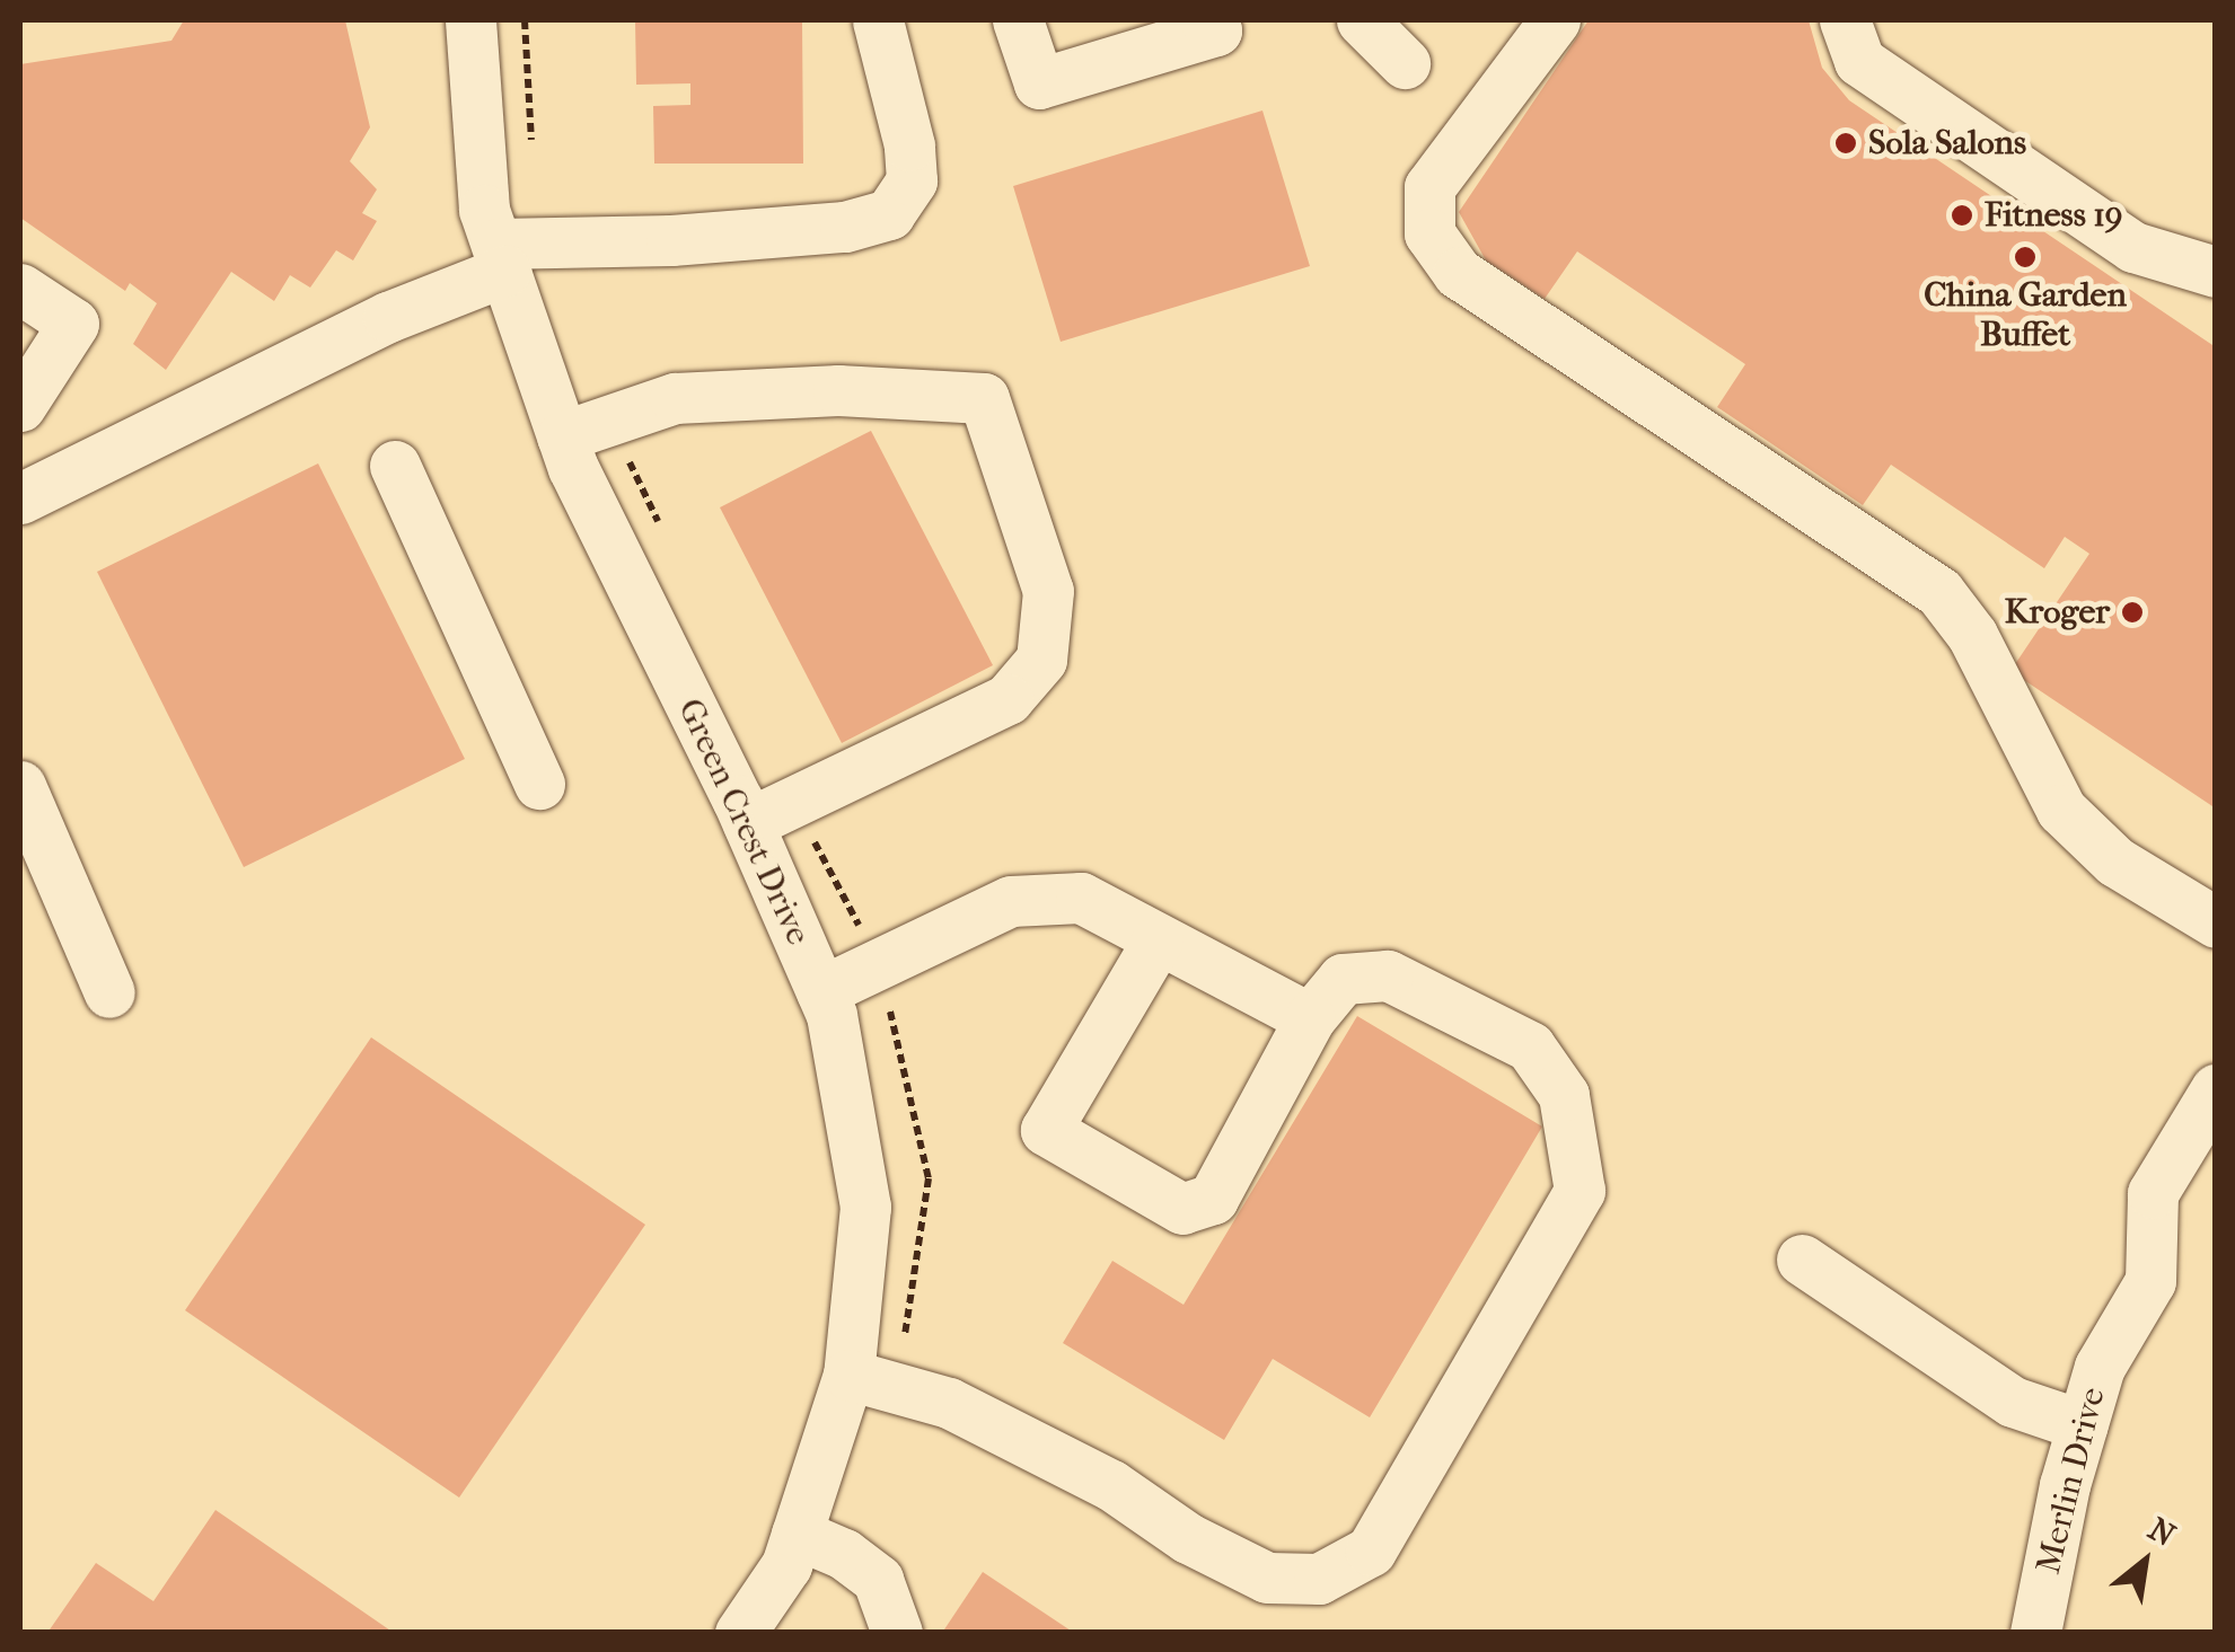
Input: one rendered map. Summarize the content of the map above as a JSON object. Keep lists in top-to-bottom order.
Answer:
{
  "streets": {
    "street": ["Green Crest Drive", "Merlin Drive"]
  },
  "places": [
    "Sola Salons",
    "Fitness 19",
    "China Garden Buffet",
    "Kroger"
  ],
  "north": "top right"
}
